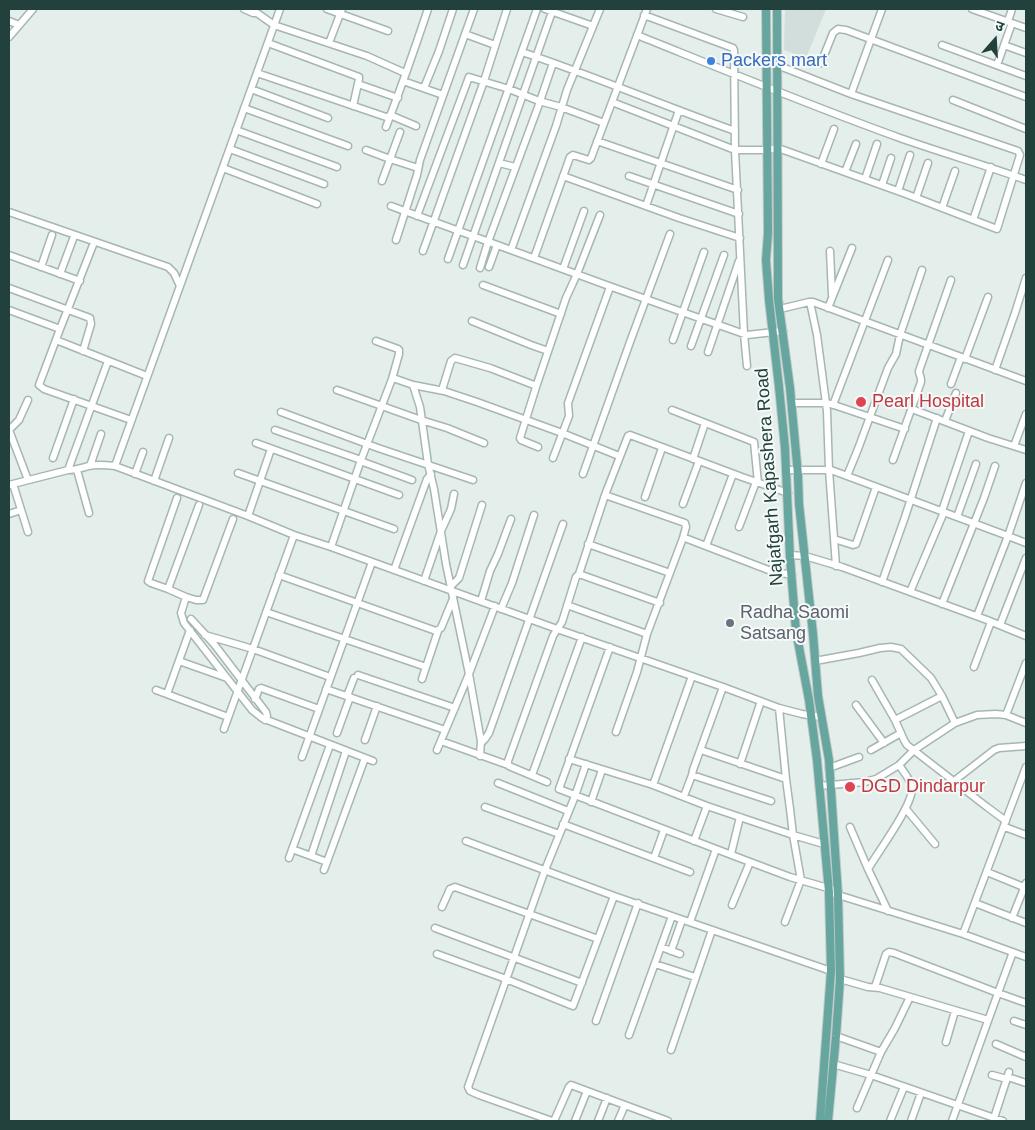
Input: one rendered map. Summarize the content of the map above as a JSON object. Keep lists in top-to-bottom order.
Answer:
{
  "streets": {
    "main road": ["Najafgarh Kapashera Road"]
  },
  "places": [
    "Packers mart",
    "Pearl Hospital",
    "Radha Saomi Satsang",
    "DGD Dindarpur"
  ],
  "north": "top"
}
